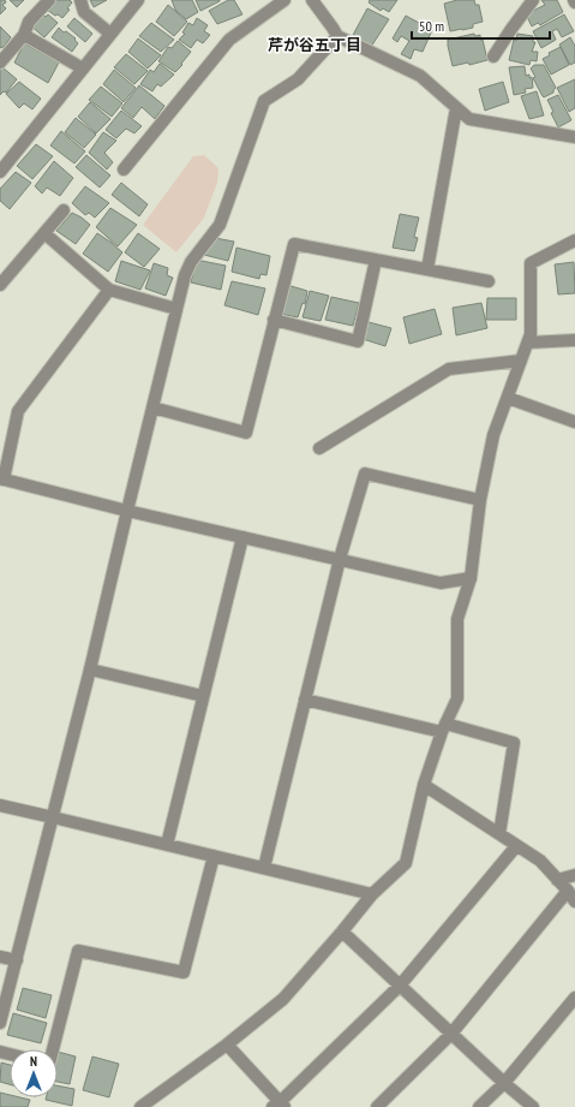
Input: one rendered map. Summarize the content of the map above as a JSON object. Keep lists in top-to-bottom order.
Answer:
{
  "districts": ["芹が谷五丁目"],
  "scale_bar": "50 m",
  "north": "top"
}
